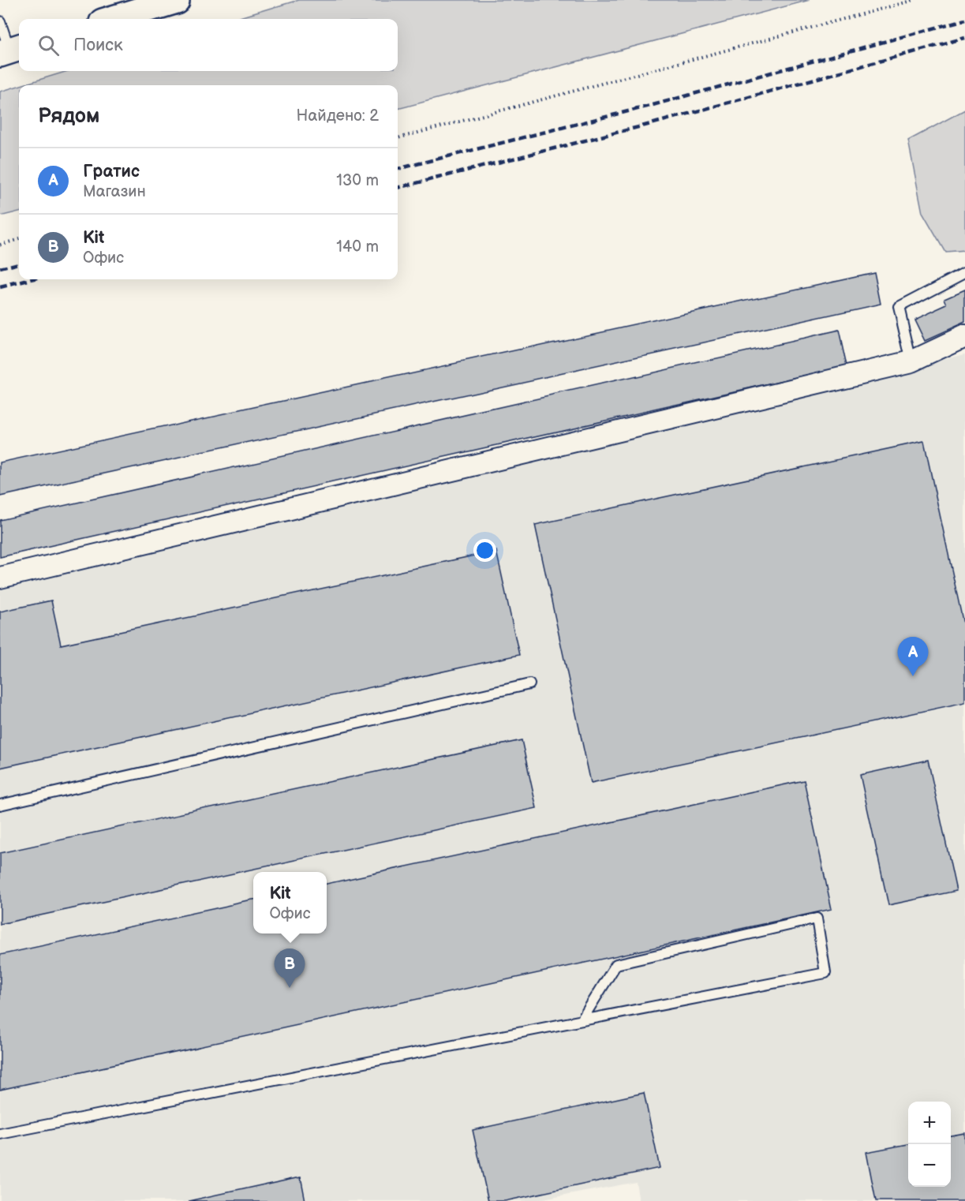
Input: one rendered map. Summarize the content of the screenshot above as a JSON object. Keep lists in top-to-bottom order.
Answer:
{
  "page": {
    "search": "Поиск",
    "heading": ["Рядом", "Найдено: 2"],
    "list": [
      {
        "mark": "A",
        "name": "Гратис",
        "note": "Магазин",
        "value": "130 m"
      },
      {
        "mark": "B",
        "name": "Kit",
        "note": "Офис",
        "value": "140 m"
      }
    ],
    "pins": ["A", "B"],
    "popup": ["Kit", "Офис"],
    "map_buttons": ["+", "−"]
  }
}
